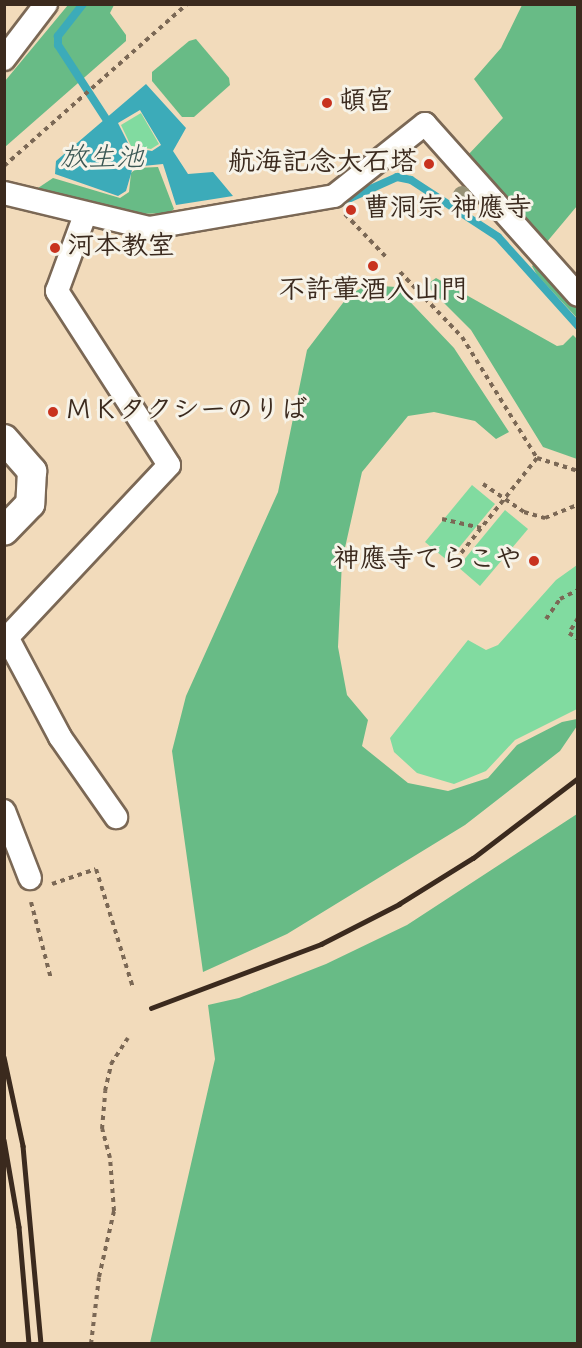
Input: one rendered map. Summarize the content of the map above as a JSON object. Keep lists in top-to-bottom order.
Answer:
{
  "water": ["放生池"],
  "places": [
    "頓宮",
    "航海記念大石塔",
    "曹洞宗 神應寺",
    "河本教室",
    "不許葷酒入山門",
    "ＭＫタクシーのりば",
    "神應寺てらこや"
  ]
}
